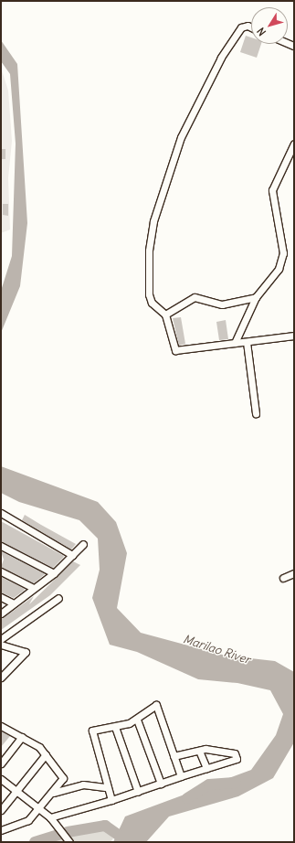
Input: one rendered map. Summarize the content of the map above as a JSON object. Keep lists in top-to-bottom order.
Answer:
{
  "water": ["Marilao River"],
  "north": "bottom left"
}
